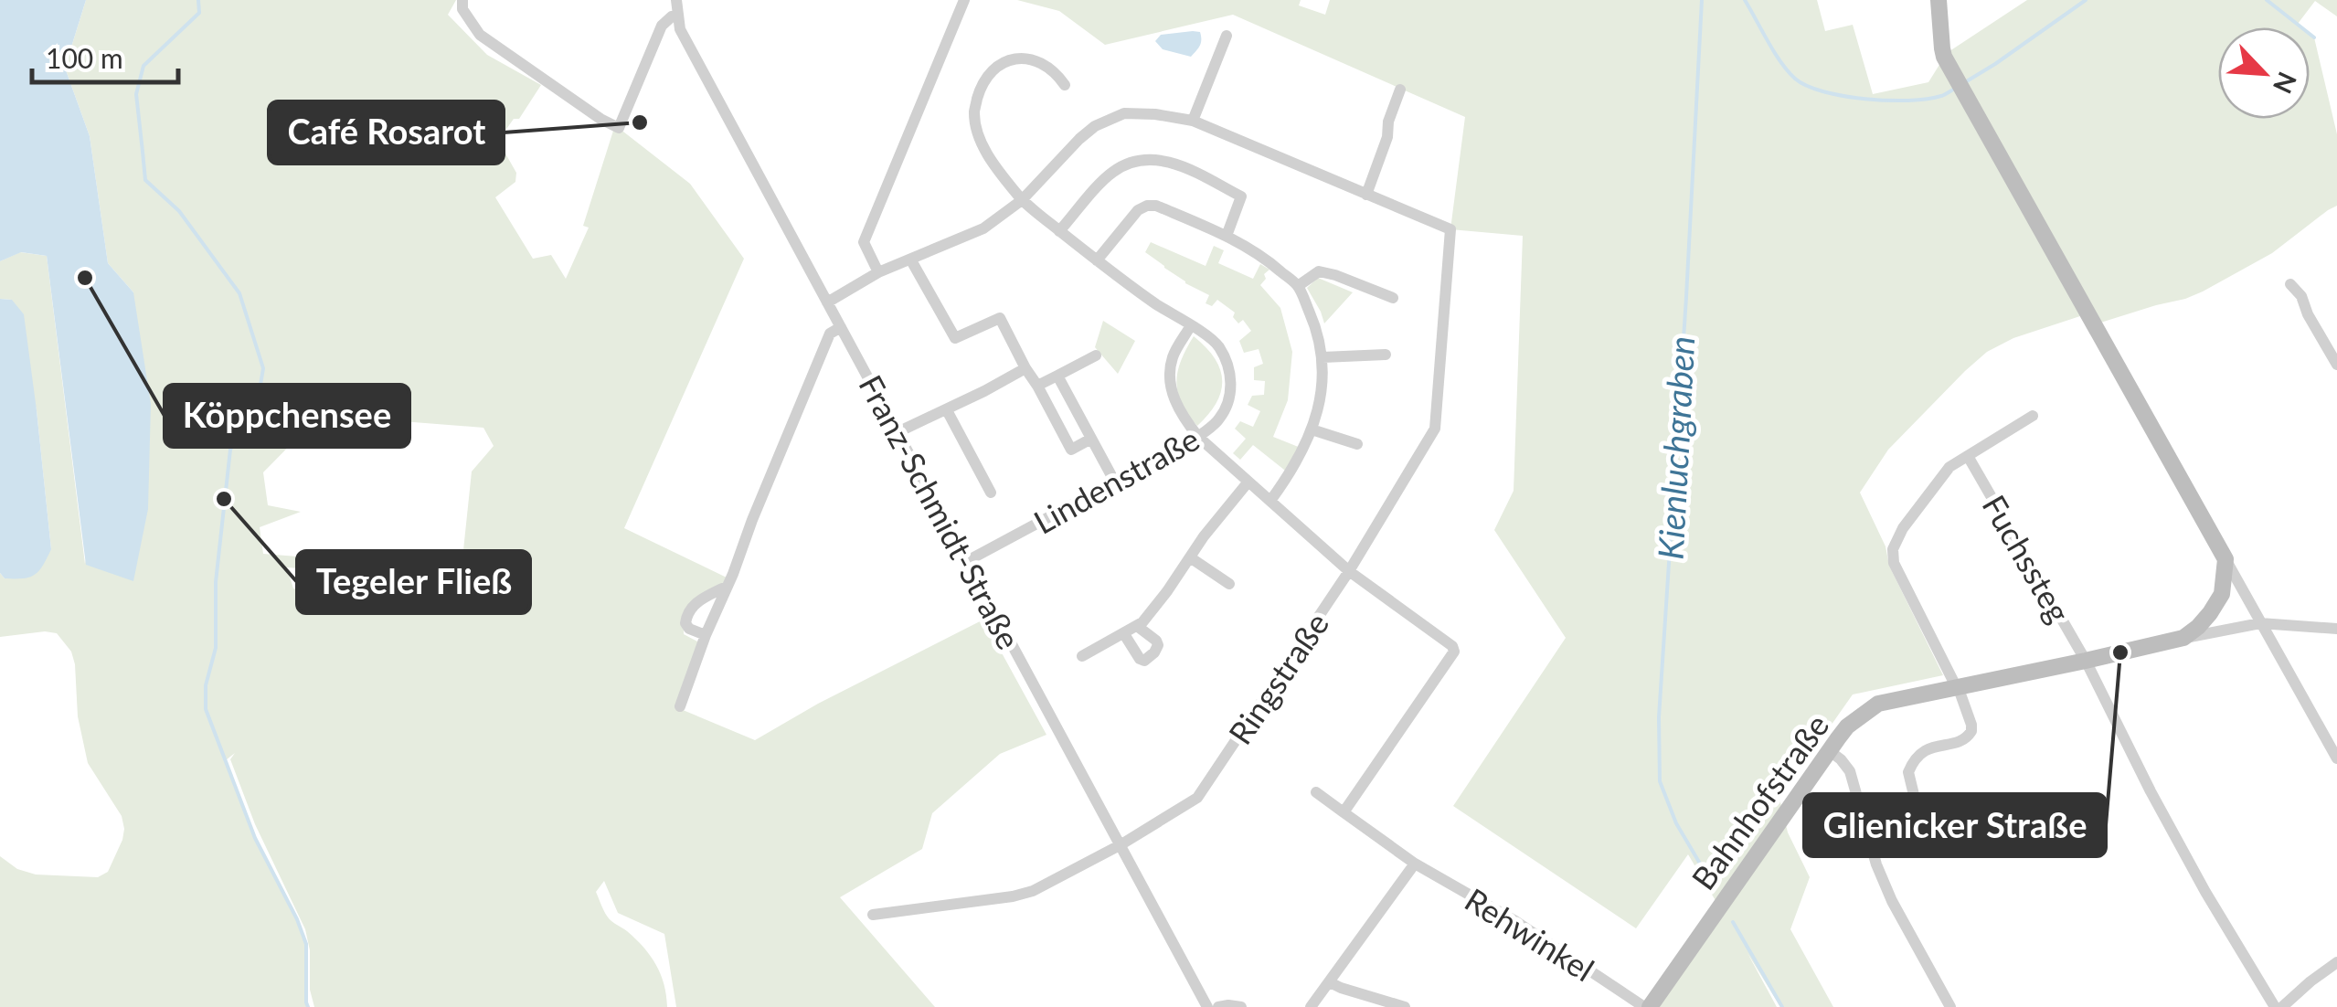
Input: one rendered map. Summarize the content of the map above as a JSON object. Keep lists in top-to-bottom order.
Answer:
{
  "streets": {
    "street": [
      "Lindenstraße",
      "Franz-Schmidt-Straße",
      "Fuchssteg",
      "Ringstraße",
      "Bahnhofstraße",
      "Rehwinkel"
    ]
  },
  "crossings": [
    ["Lindenstraße", "Franz-Schmidt-Straße"],
    ["Franz-Schmidt-Straße", "Ringstraße"],
    ["Fuchssteg", "Bahnhofstraße"],
    ["Bahnhofstraße", "Rehwinkel"]
  ],
  "water": ["Kienluchgraben"],
  "places": [
    "Café Rosarot",
    "Köppchensee",
    "Tegeler Fließ",
    "Glienicker Straße"
  ],
  "scale_bar": "100 m",
  "north": "bottom right"
}
